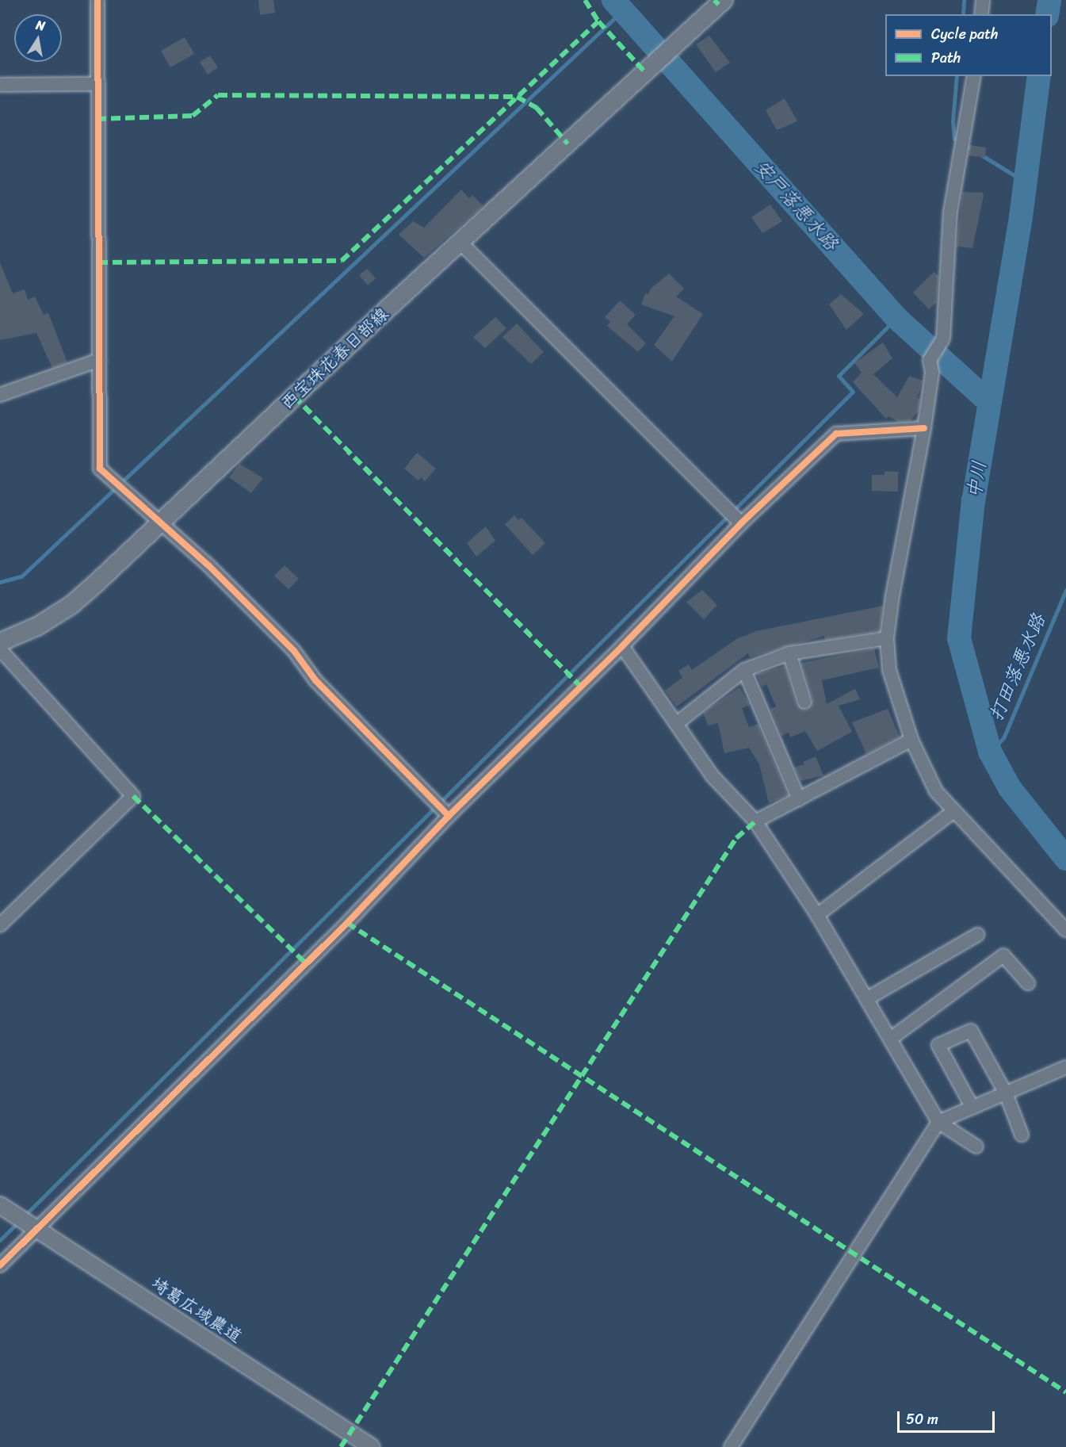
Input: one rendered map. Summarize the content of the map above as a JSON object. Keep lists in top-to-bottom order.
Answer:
{
  "streets": {
    "main road": ["西宝珠花春日部線"],
    "street": ["埼葛広域農道"]
  },
  "water": ["安戸落悪水路", "中川", "打田落悪水路"],
  "legend": ["Cycle path", "Path"],
  "scale_bar": "50 m",
  "north": "top"
}
